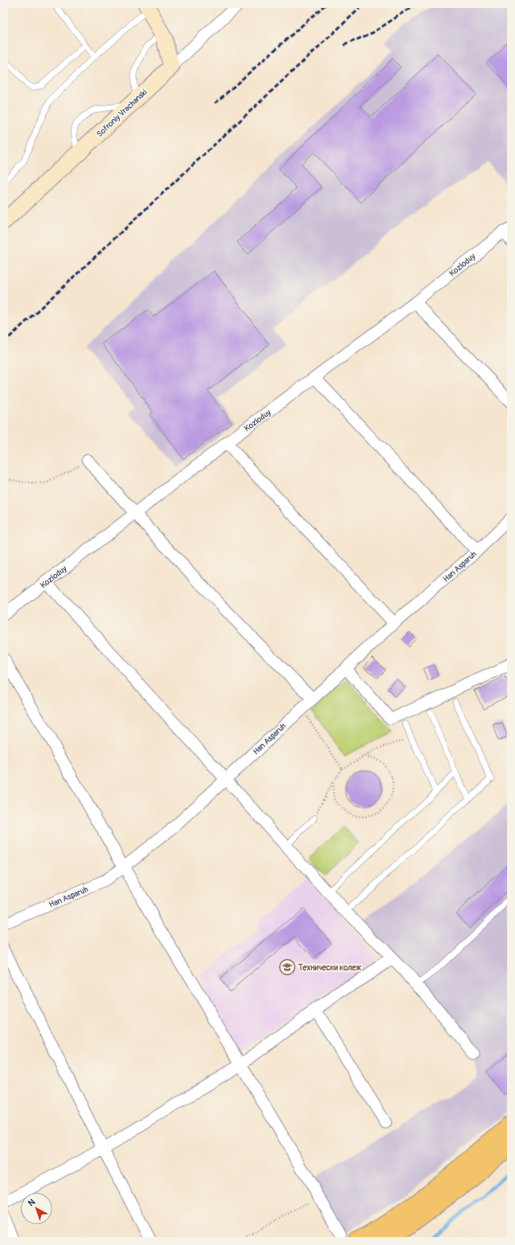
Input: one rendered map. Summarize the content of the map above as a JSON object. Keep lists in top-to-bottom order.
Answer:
{
  "streets": {
    "street": ["Sofroniy Vrachanski", "Kozloduy", "Han Asparuh"]
  },
  "places": {
    "school or university": ["Технически колеж"]
  },
  "north": "top left"
}
